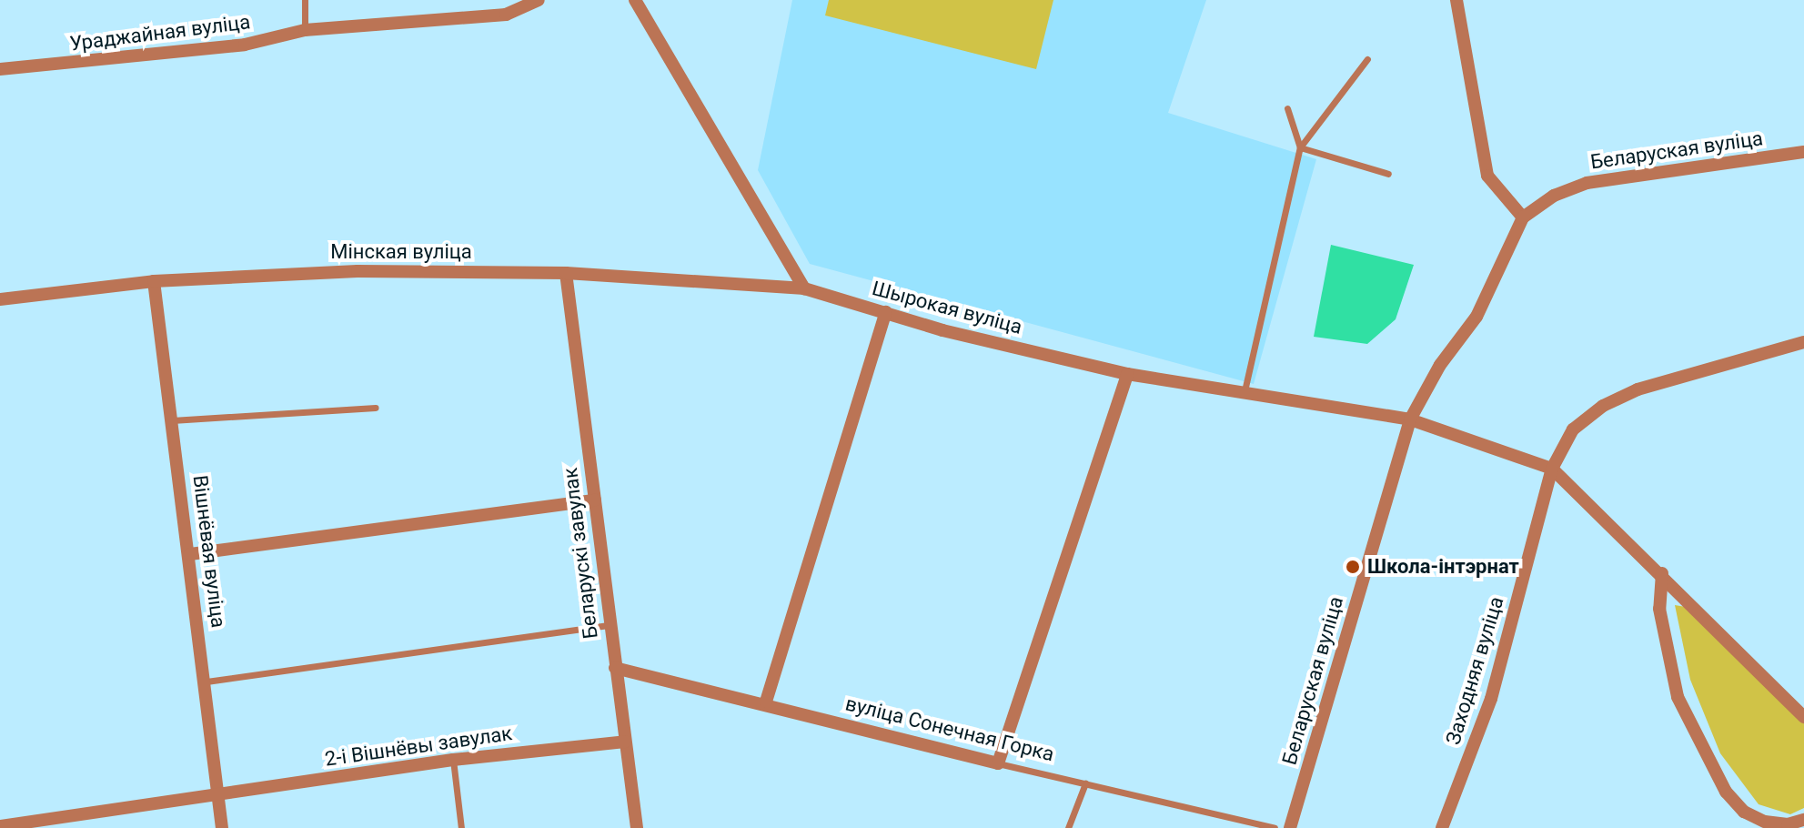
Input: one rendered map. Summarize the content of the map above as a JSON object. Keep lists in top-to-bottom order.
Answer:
{
  "streets": {
    "street": [
      "Ураджайная вуліца",
      "Беларуская вуліца",
      "Мінская вуліца",
      "Шырокая вуліца",
      "Вішнёвая вуліца",
      "Беларускі завулак",
      "Заходняя вуліца",
      "вуліца Сонечная Горка",
      "2-і Вішнёвы завулак"
    ]
  },
  "crossings": [
    ["Беларуская вуліца", "Шырокая вуліца"],
    ["Мінская вуліца", "Шырокая вуліца"],
    ["Мінская вуліца", "Вішнёвая вуліца"],
    ["Мінская вуліца", "Беларускі завулак"],
    ["Шырокая вуліца", "Заходняя вуліца"],
    ["Вішнёвая вуліца", "2-і Вішнёвы завулак"],
    ["Беларускі завулак", "вуліца Сонечная Горка"],
    ["Беларускі завулак", "2-і Вішнёвы завулак"]
  ],
  "places": ["Школа-інтэрнат"]
}
